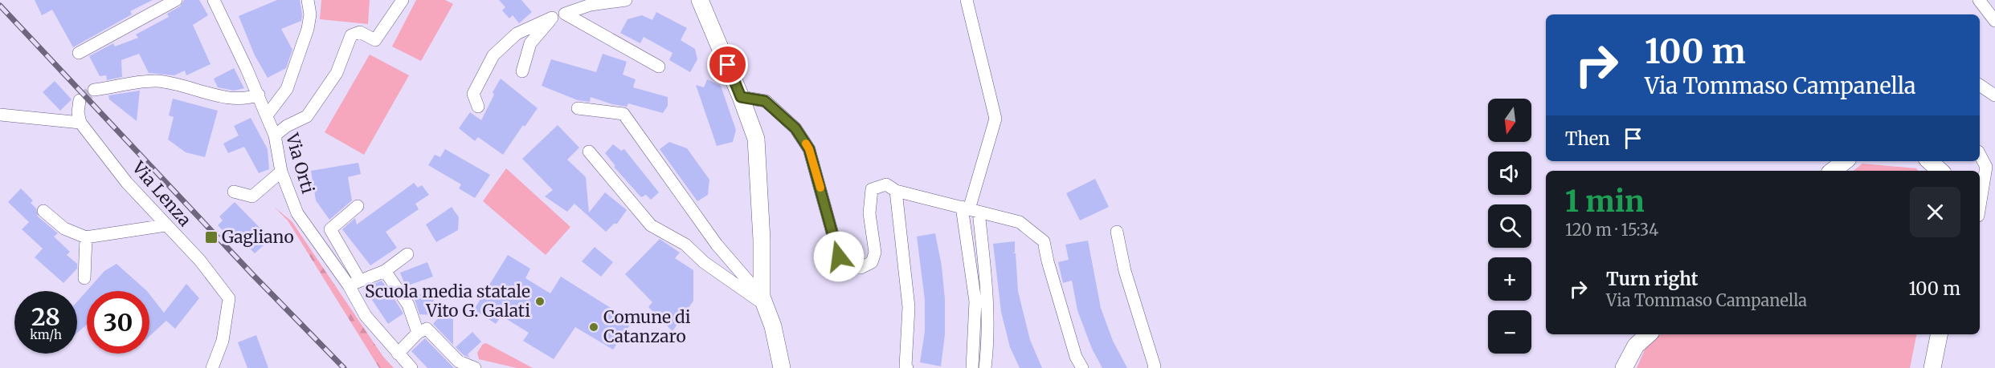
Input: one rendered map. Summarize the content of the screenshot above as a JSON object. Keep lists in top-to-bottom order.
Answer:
{
  "streets": {
    "street": ["Via Orti", "Via Lenza"]
  },
  "places": {
    "transit": ["Gagliano"],
    "other": ["Scuola media statale Vito G. Galati", "Comune di Catanzaro"]
  },
  "north": "bottom",
  "page": {
    "turn": ["100 m", "Via Tommaso Campanella"],
    "map_buttons": ["+", "−"],
    "then": "Then",
    "heading": ["1 min", "120 m · 15:34"],
    "list": [
      {
        "name": "Turn right",
        "note": "Via Tommaso Campanella",
        "value": "100 m"
      }
    ],
    "speed": "28 km/h",
    "limit": "30"
  }
}
